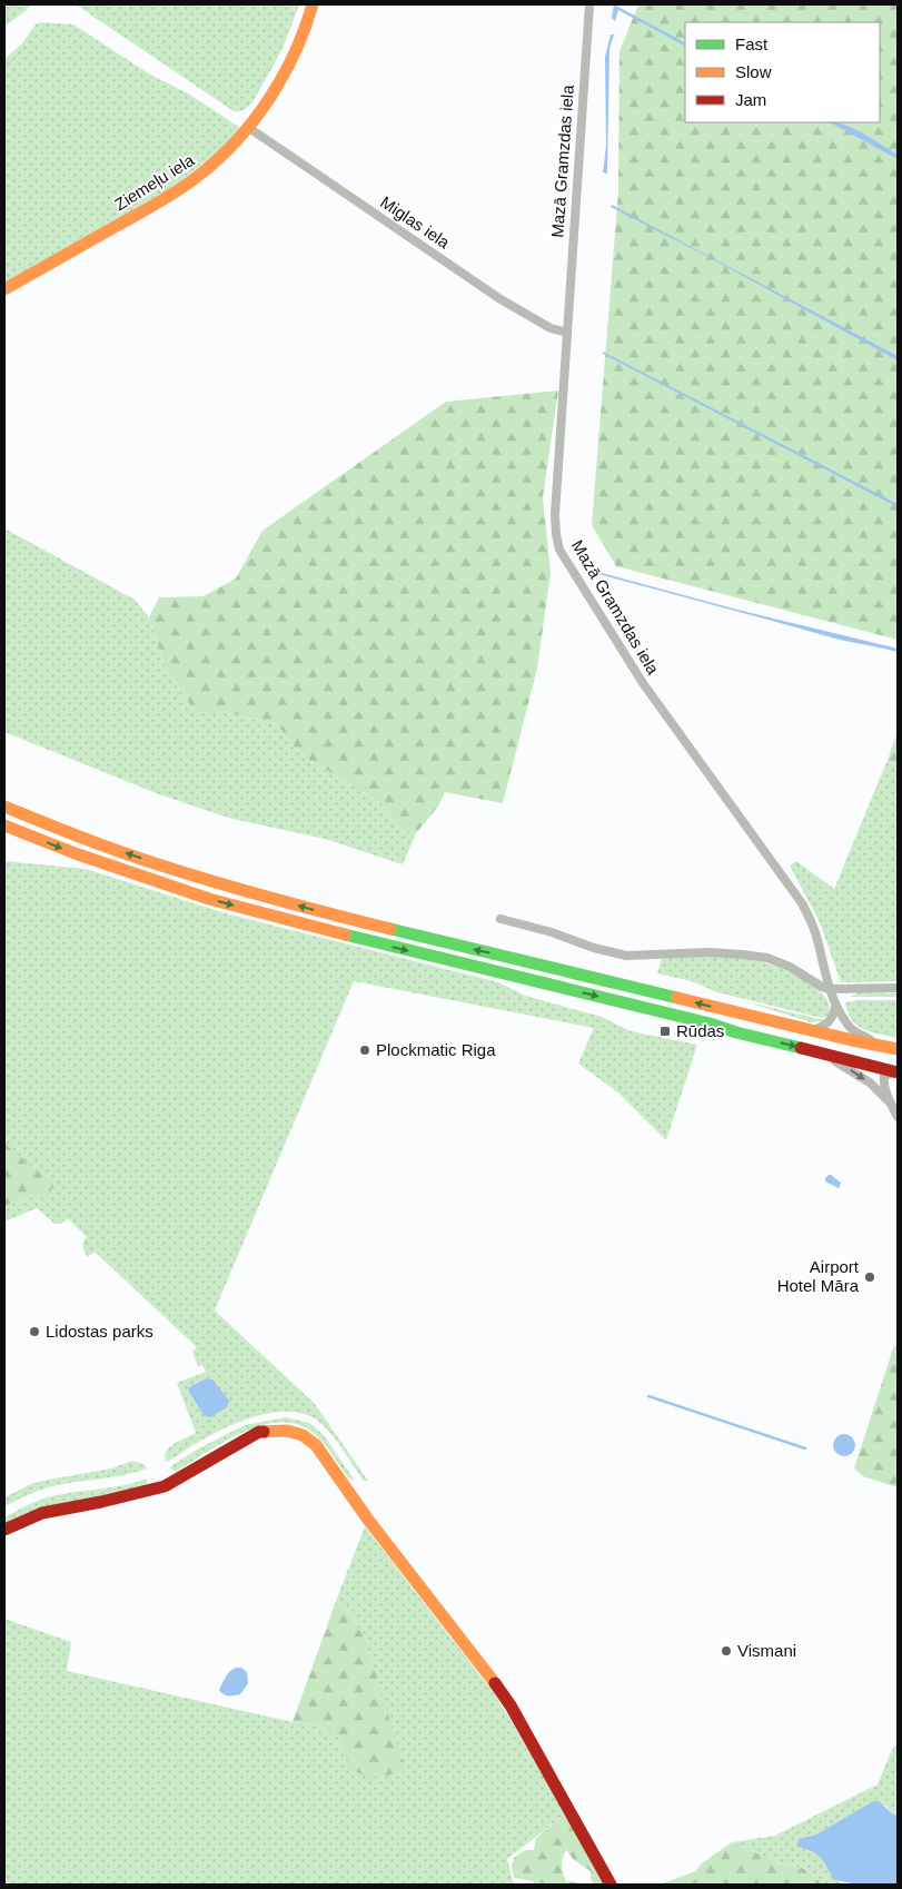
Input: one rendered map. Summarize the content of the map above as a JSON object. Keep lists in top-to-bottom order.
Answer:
{
  "streets": {
    "main road": ["Ziemeļu iela"],
    "street": ["Mazā Gramzdas iela", "Miglas iela"]
  },
  "crossings": [
    ["Mazā Gramzdas iela", "Miglas iela"],
    ["Ziemeļu iela", "Miglas iela"]
  ],
  "places": {
    "transit": ["Rūdas"],
    "other": [
      "Plockmatic Riga",
      "Airport Hotel Māra",
      "Lidostas parks",
      "Vismani"
    ]
  },
  "legend": ["Fast", "Slow", "Jam"]
}
